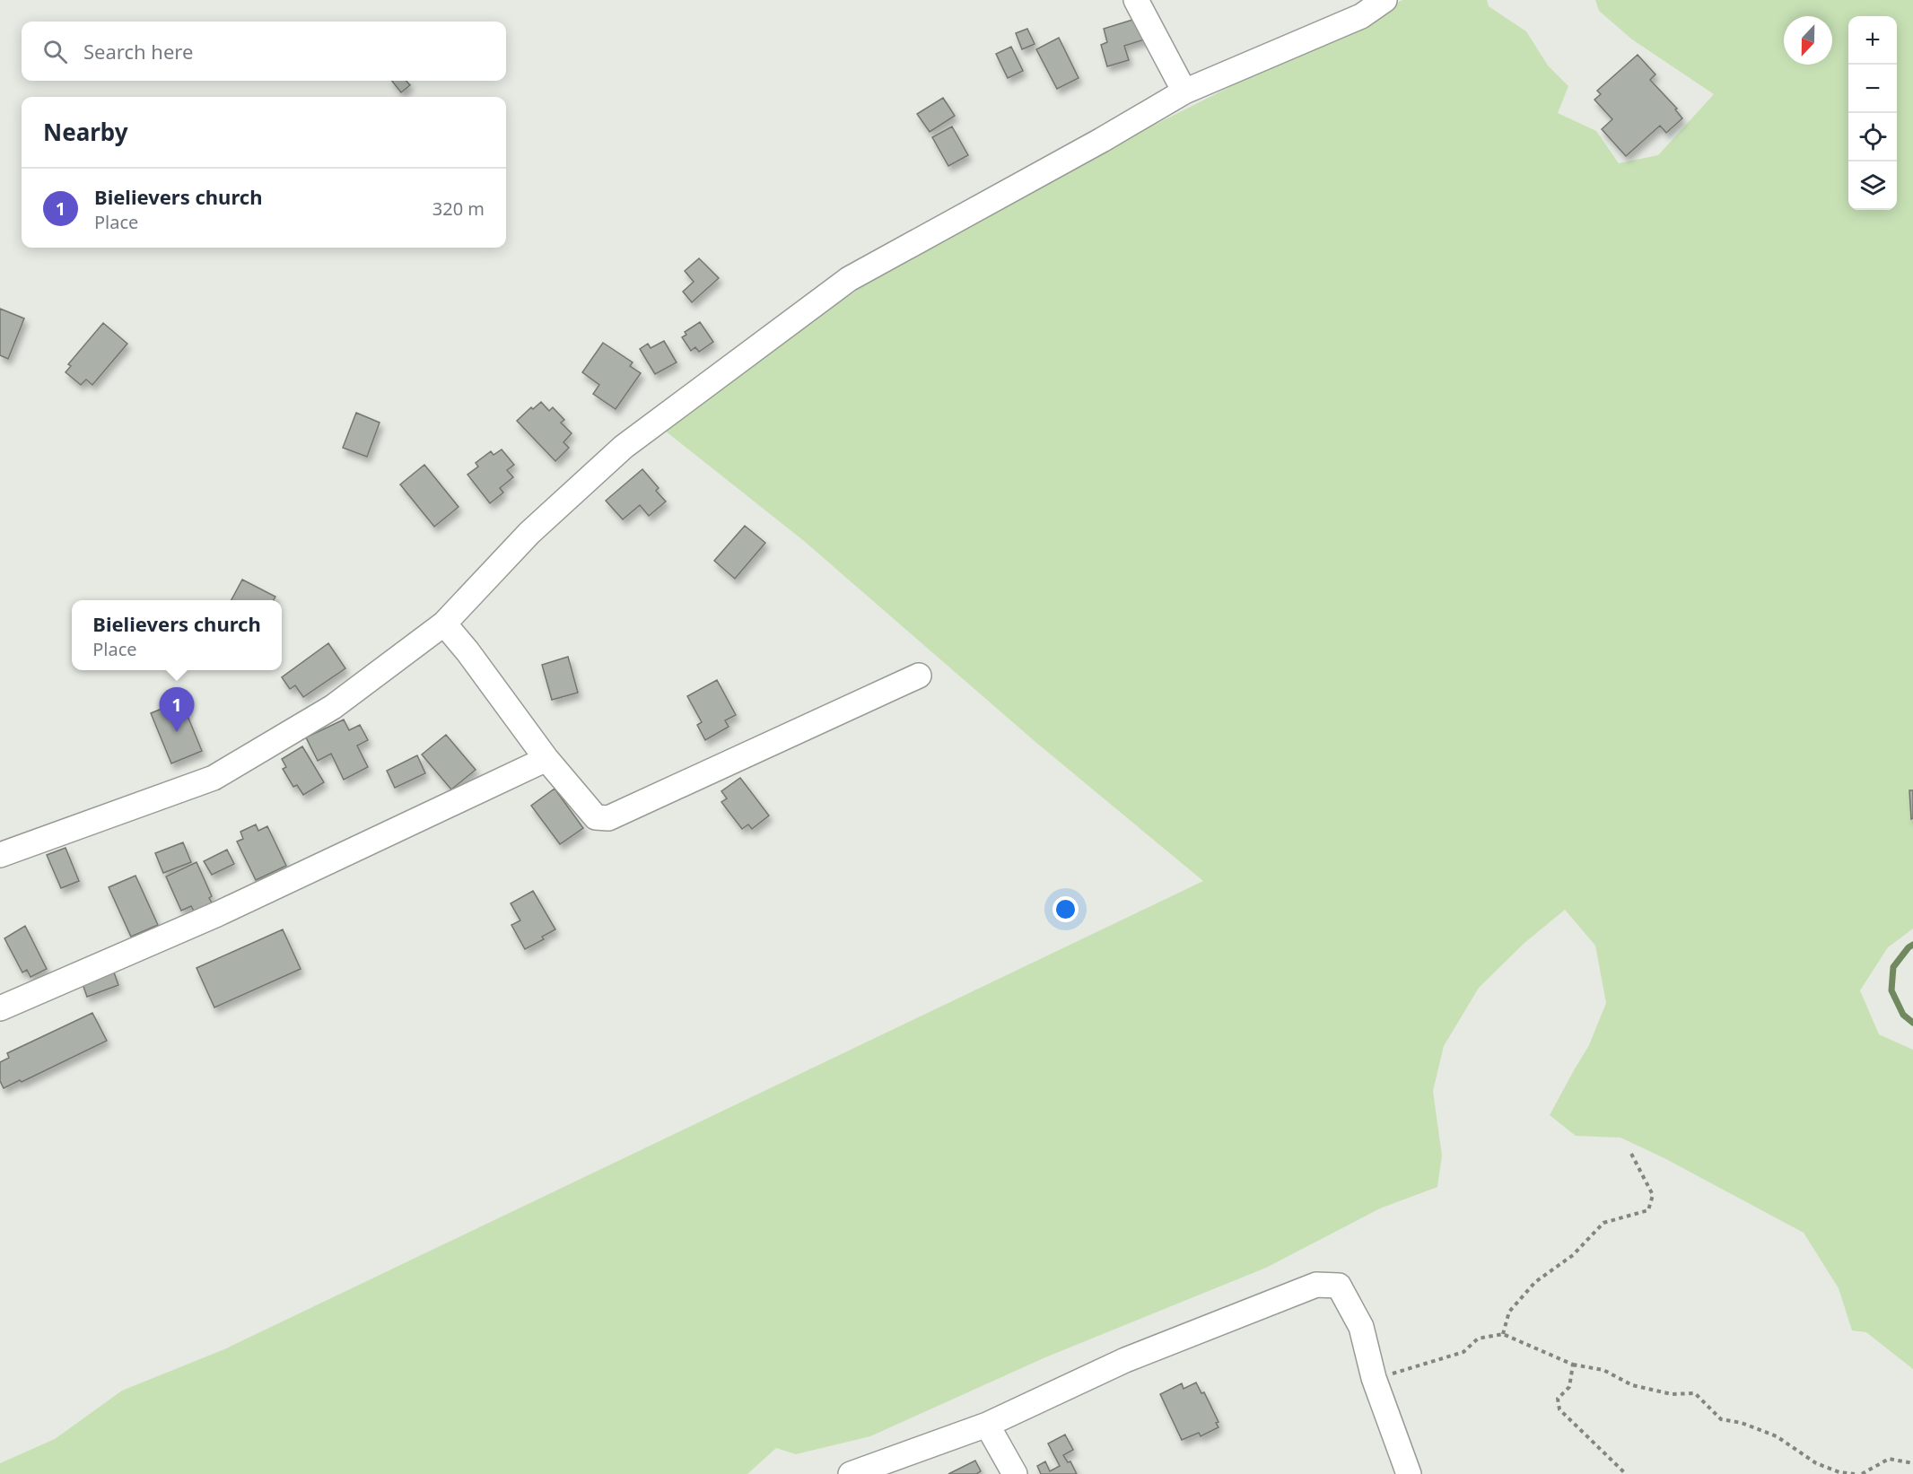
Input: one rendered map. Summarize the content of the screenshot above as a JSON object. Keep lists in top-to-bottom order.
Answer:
{
  "north": "bottom",
  "page": {
    "map_buttons": ["+", "−"],
    "search": "Search here",
    "heading": "Nearby",
    "list": [
      {
        "mark": "1",
        "name": "Bielievers church",
        "note": "Place",
        "value": "320 m"
      }
    ],
    "popup": ["Bielievers church", "Place"],
    "pins": "1"
  }
}
